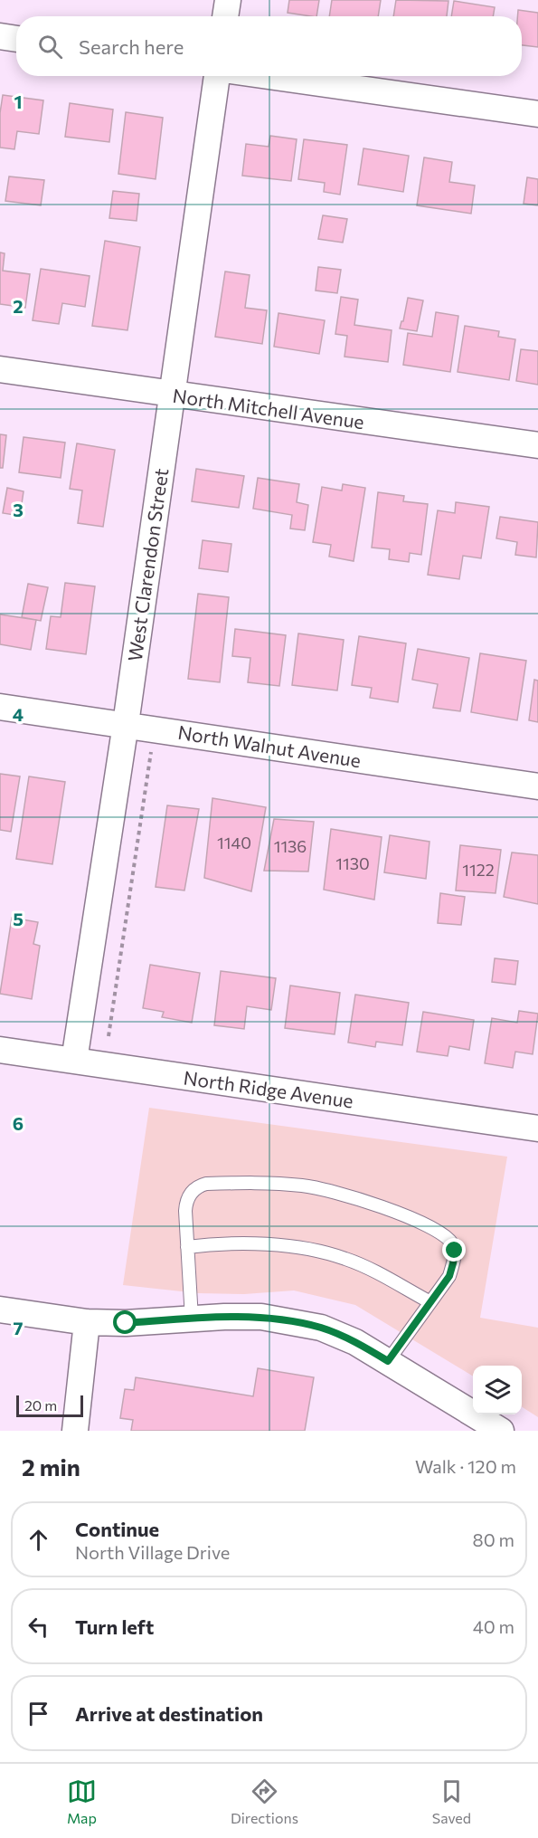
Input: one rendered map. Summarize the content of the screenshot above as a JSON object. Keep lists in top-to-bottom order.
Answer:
{
  "streets": {
    "street": [
      "North Mitchell Avenue",
      "West Clarendon Street",
      "North Walnut Avenue",
      "North Ridge Avenue"
    ]
  },
  "crossings": [
    ["North Mitchell Avenue", "West Clarendon Street"],
    ["West Clarendon Street", "North Walnut Avenue"],
    ["West Clarendon Street", "North Ridge Avenue"]
  ],
  "house_numbers": [
    "1140",
    "1136",
    "1130",
    "1122"
  ],
  "scale_bar": "20 m",
  "page": {
    "search": "Search here",
    "scale": "20 m",
    "heading": ["2 min", "Walk · 120 m"],
    "list": [
      ["Continue", "North Village Drive", "80 m"],
      ["Turn left", "40 m"],
      "Arrive at destination"
    ],
    "nav": ["Map", "Directions", "Saved"]
  },
  "grid": {
    "rows": [
      "1",
      "2",
      "3",
      "4",
      "5",
      "6",
      "7"
    ]
  }
}
